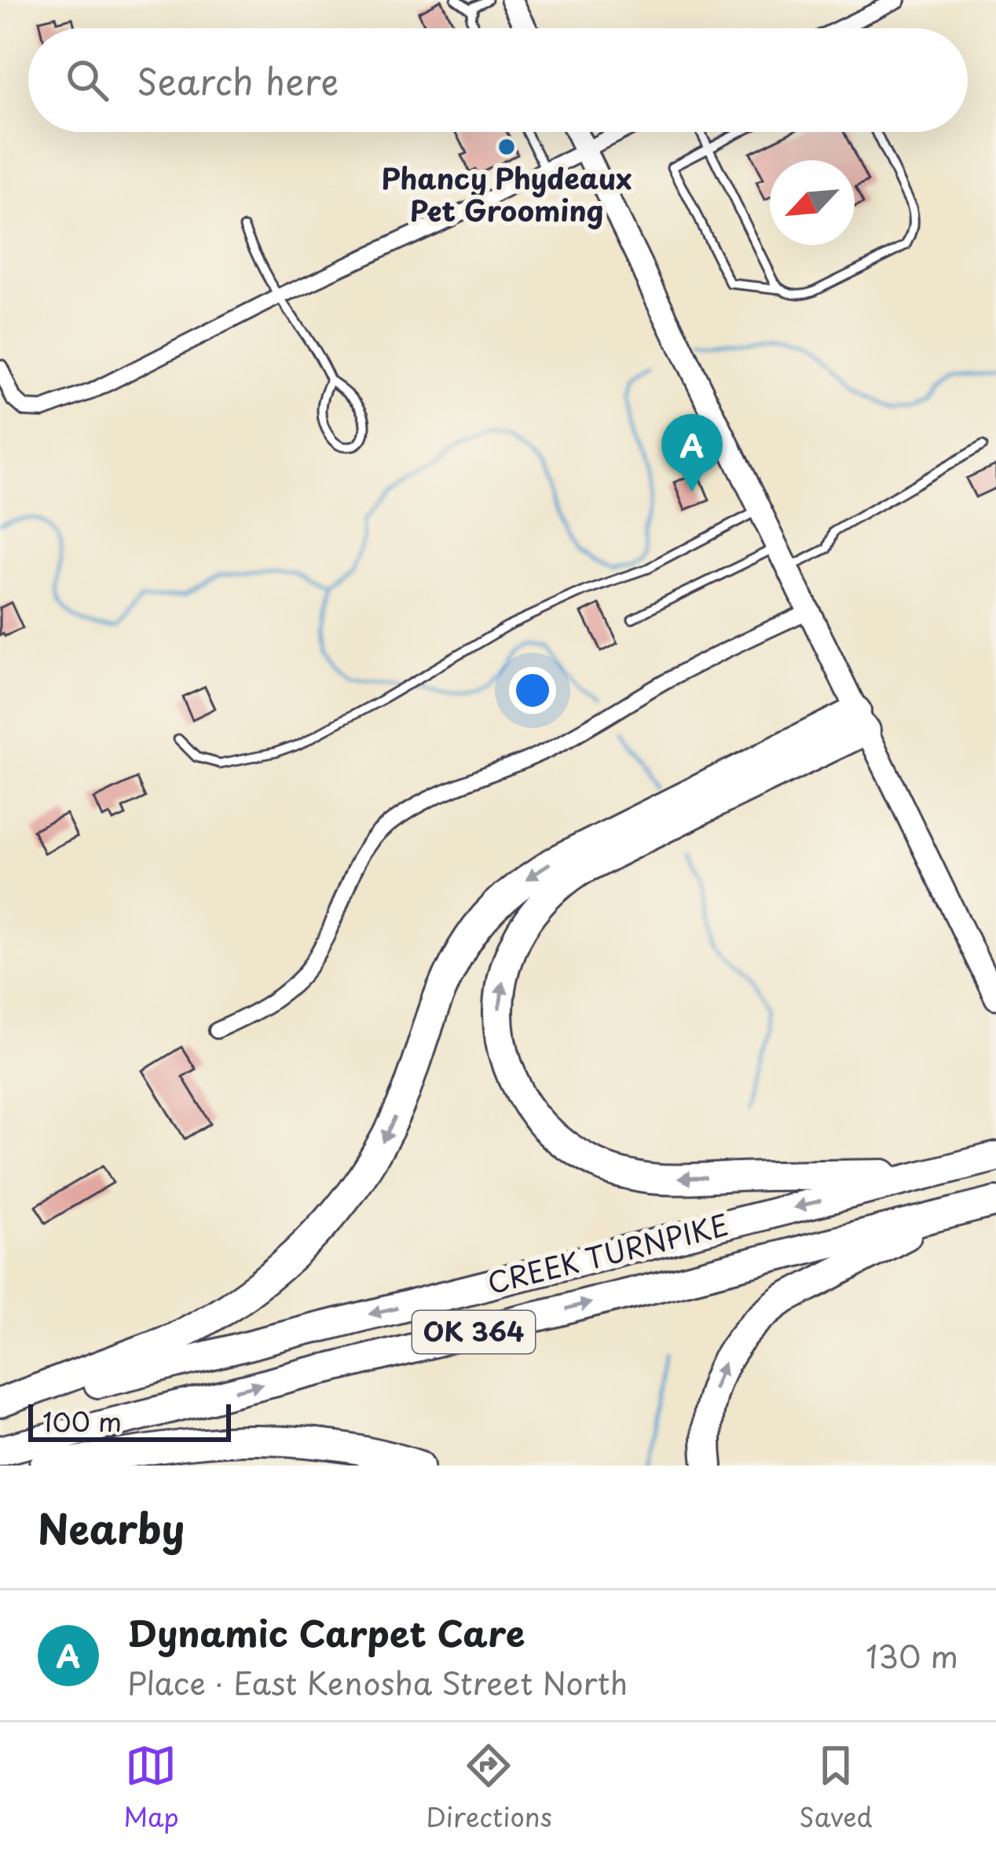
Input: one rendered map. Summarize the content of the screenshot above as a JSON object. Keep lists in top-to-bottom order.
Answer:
{
  "streets": {
    "highway": ["CREEK TURNPIKE", "OK 364"]
  },
  "places": ["Phancy Phydeaux Pet Grooming"],
  "scale_bar": "100 m",
  "north": "bottom left",
  "page": {
    "search": "Search here",
    "pins": "A",
    "scale": "100 m",
    "heading": "Nearby",
    "list": [
      {
        "mark": "A",
        "name": "Dynamic Carpet Care",
        "note": "Place · East Kenosha Street North",
        "value": "130 m"
      }
    ],
    "nav": ["Map", "Directions", "Saved"]
  }
}
